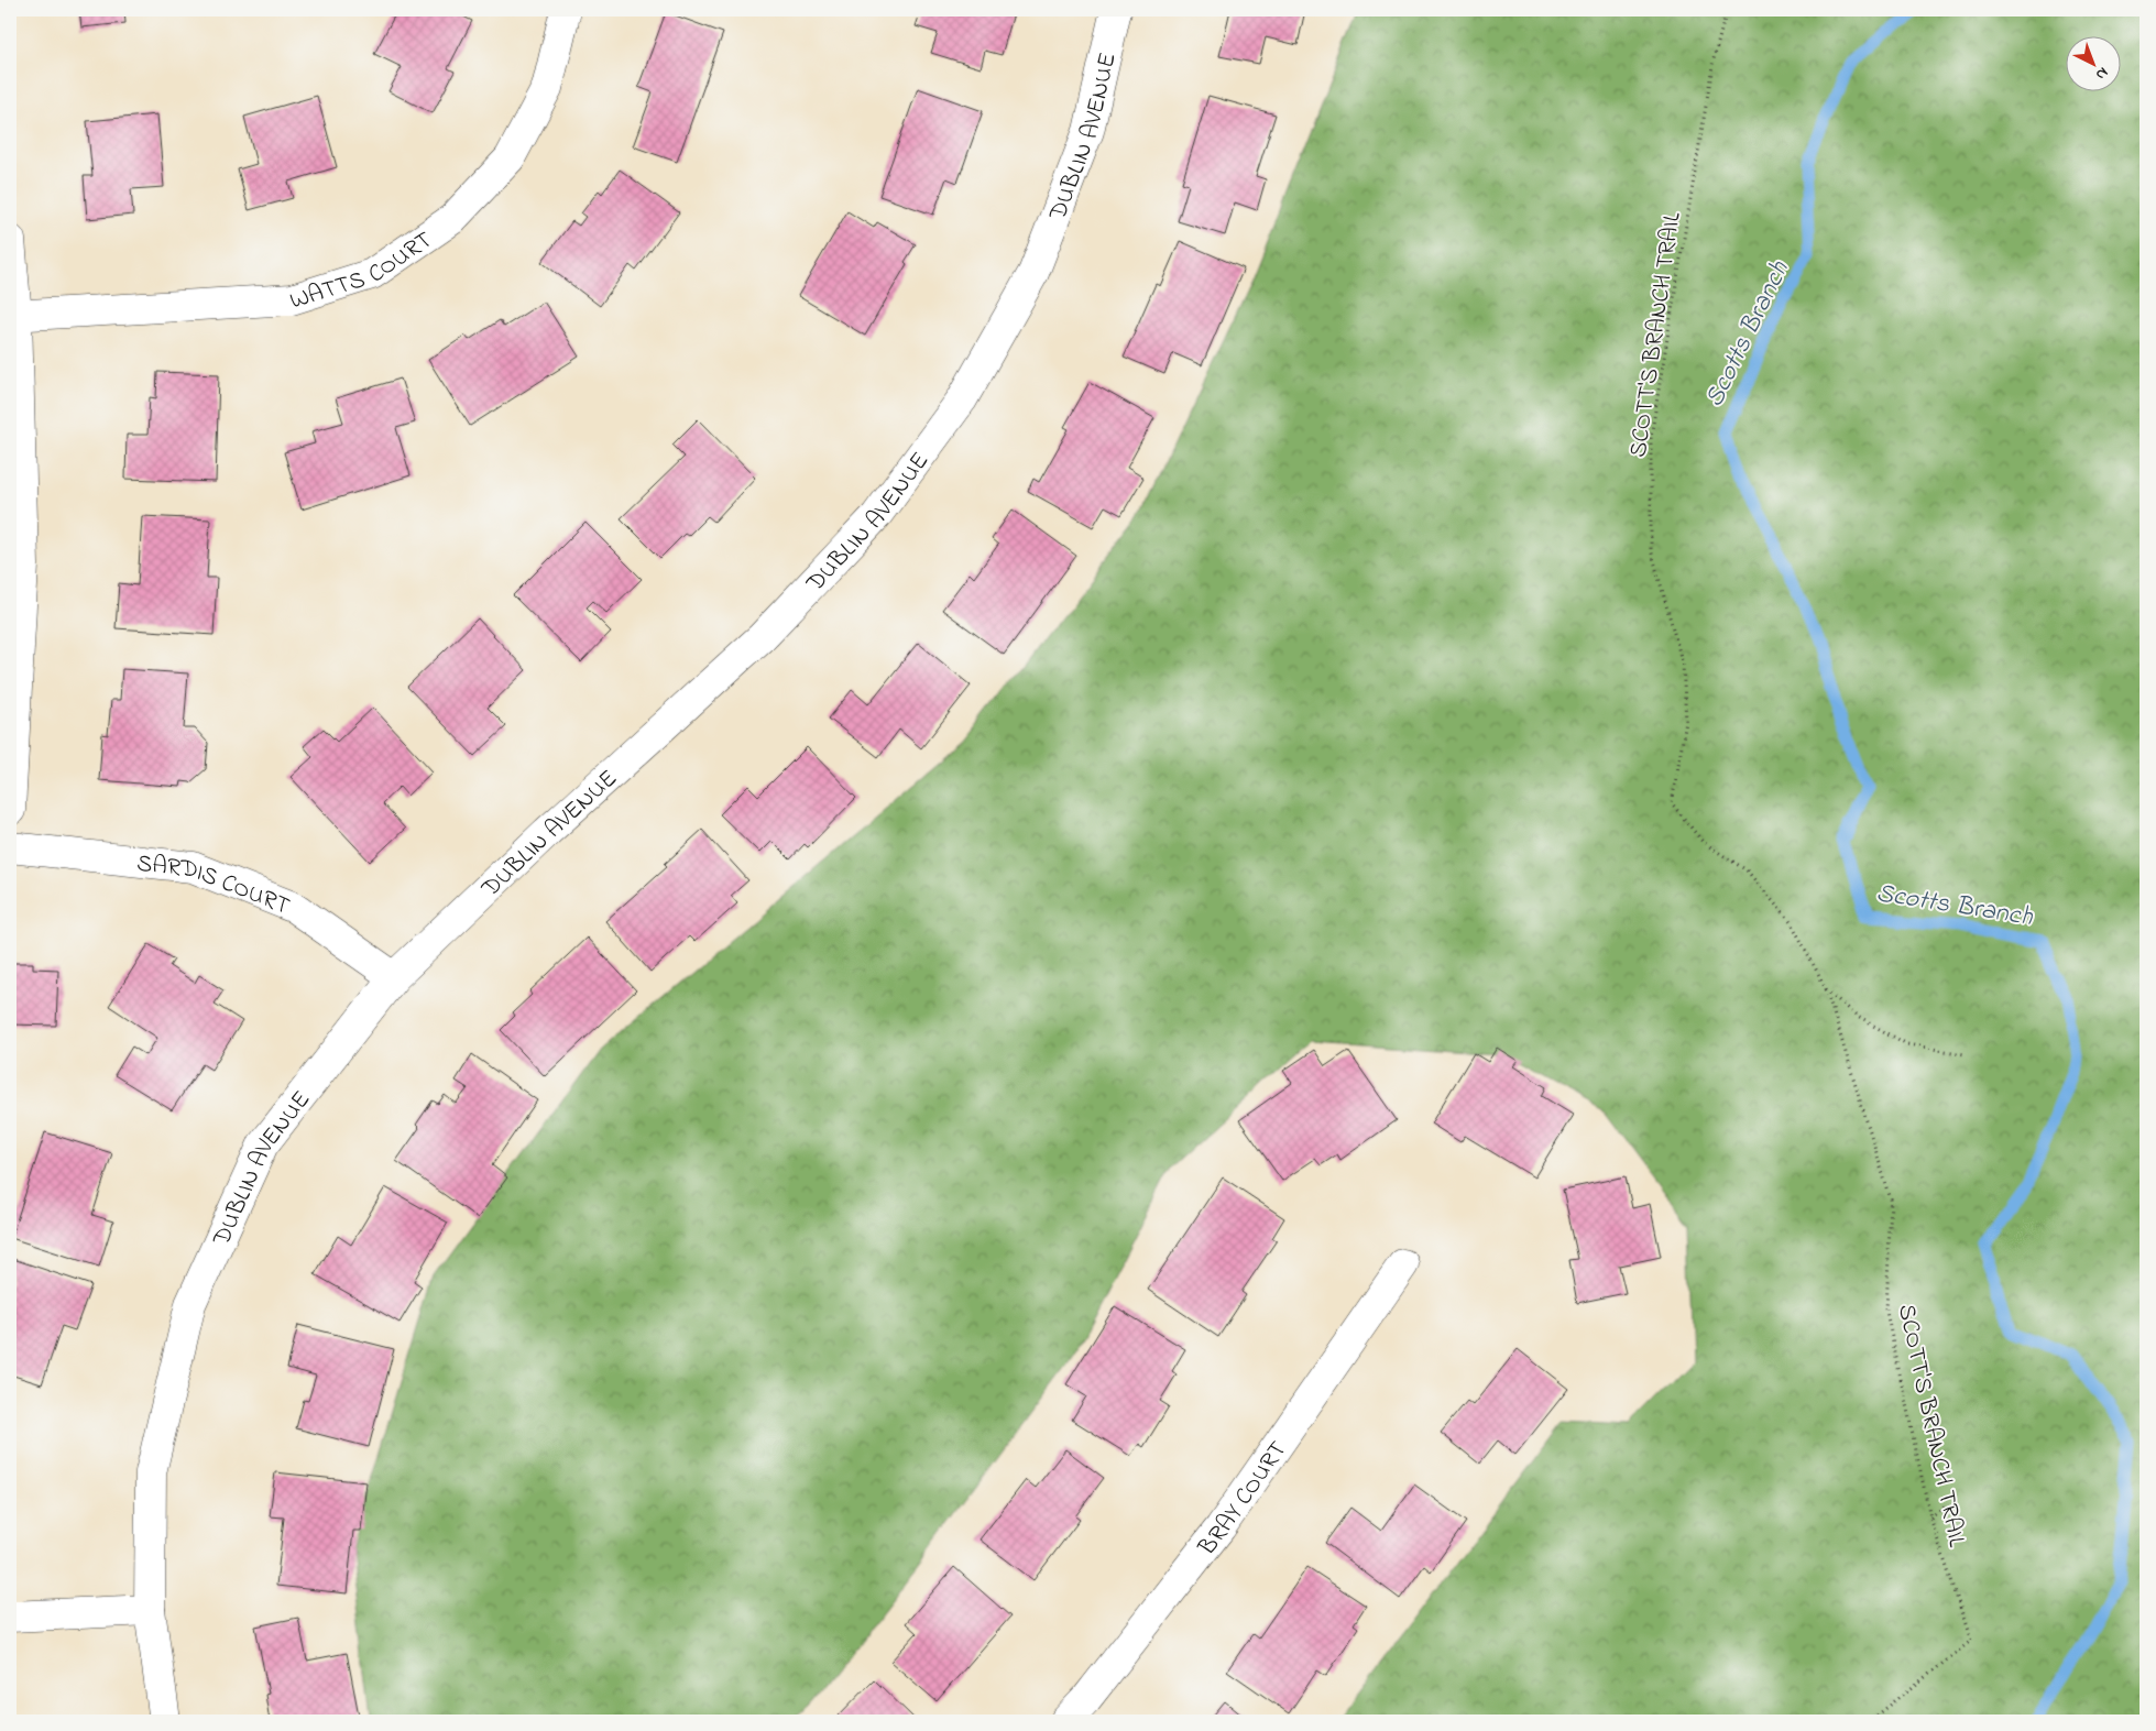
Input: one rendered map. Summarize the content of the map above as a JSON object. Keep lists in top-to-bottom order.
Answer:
{
  "streets": {
    "street": [
      "DUBLIN AVENUE",
      "WATTS COURT",
      "SARDIS COURT",
      "BRAY COURT"
    ],
    "path": ["SCOTT'S BRANCH TRAIL"]
  },
  "crossings": [
    ["DUBLIN AVENUE", "SARDIS COURT"]
  ],
  "water": ["Scotts Branch"],
  "north": "bottom right"
}
